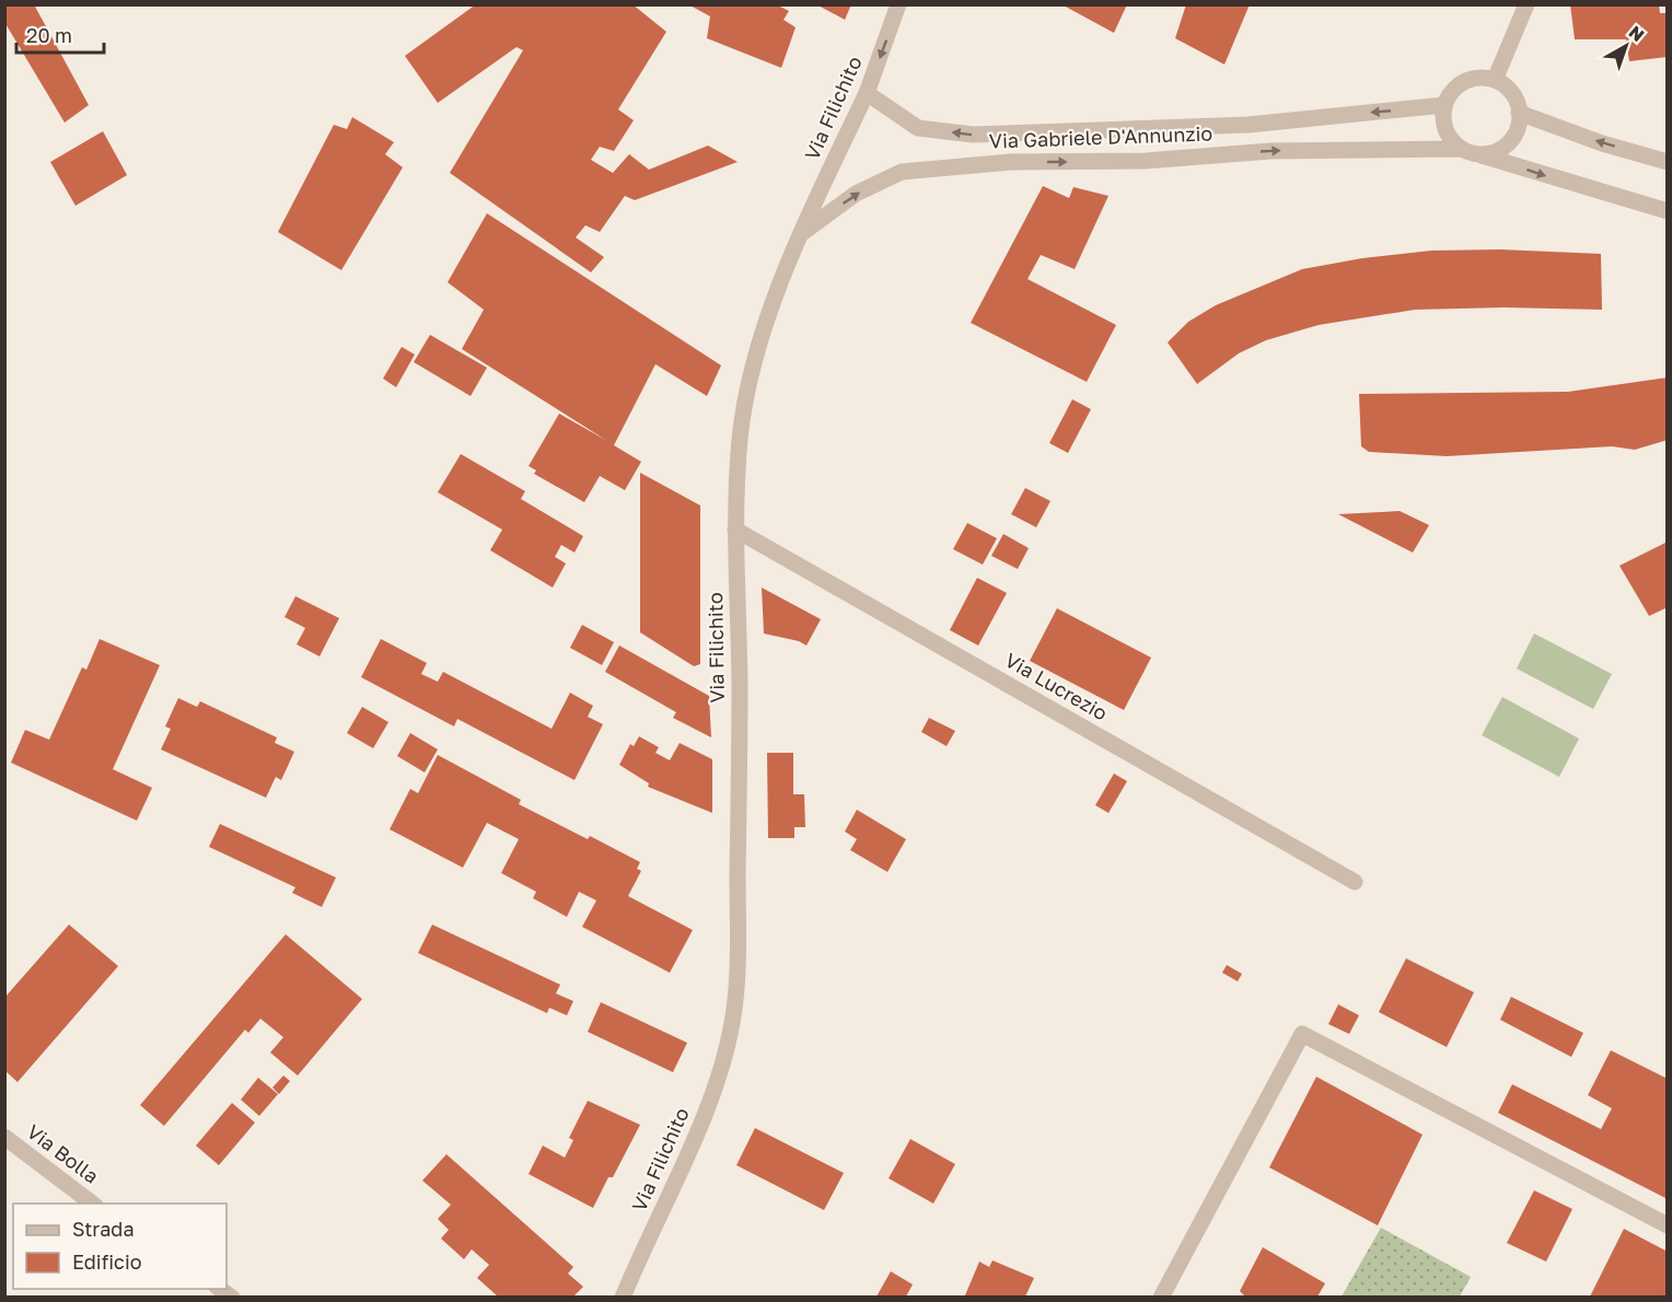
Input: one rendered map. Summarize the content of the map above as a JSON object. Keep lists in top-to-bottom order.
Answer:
{
  "streets": {
    "street": [
      "Via Filichito",
      "Via Gabriele D'Annunzio",
      "Via Lucrezio",
      "Via Bolla"
    ]
  },
  "crossings": [
    ["Via Filichito", "Via Gabriele D'Annunzio"],
    ["Via Filichito", "Via Lucrezio"]
  ],
  "legend": ["Strada", "Edificio"],
  "scale_bar": "20 m",
  "north": "top right"
}
